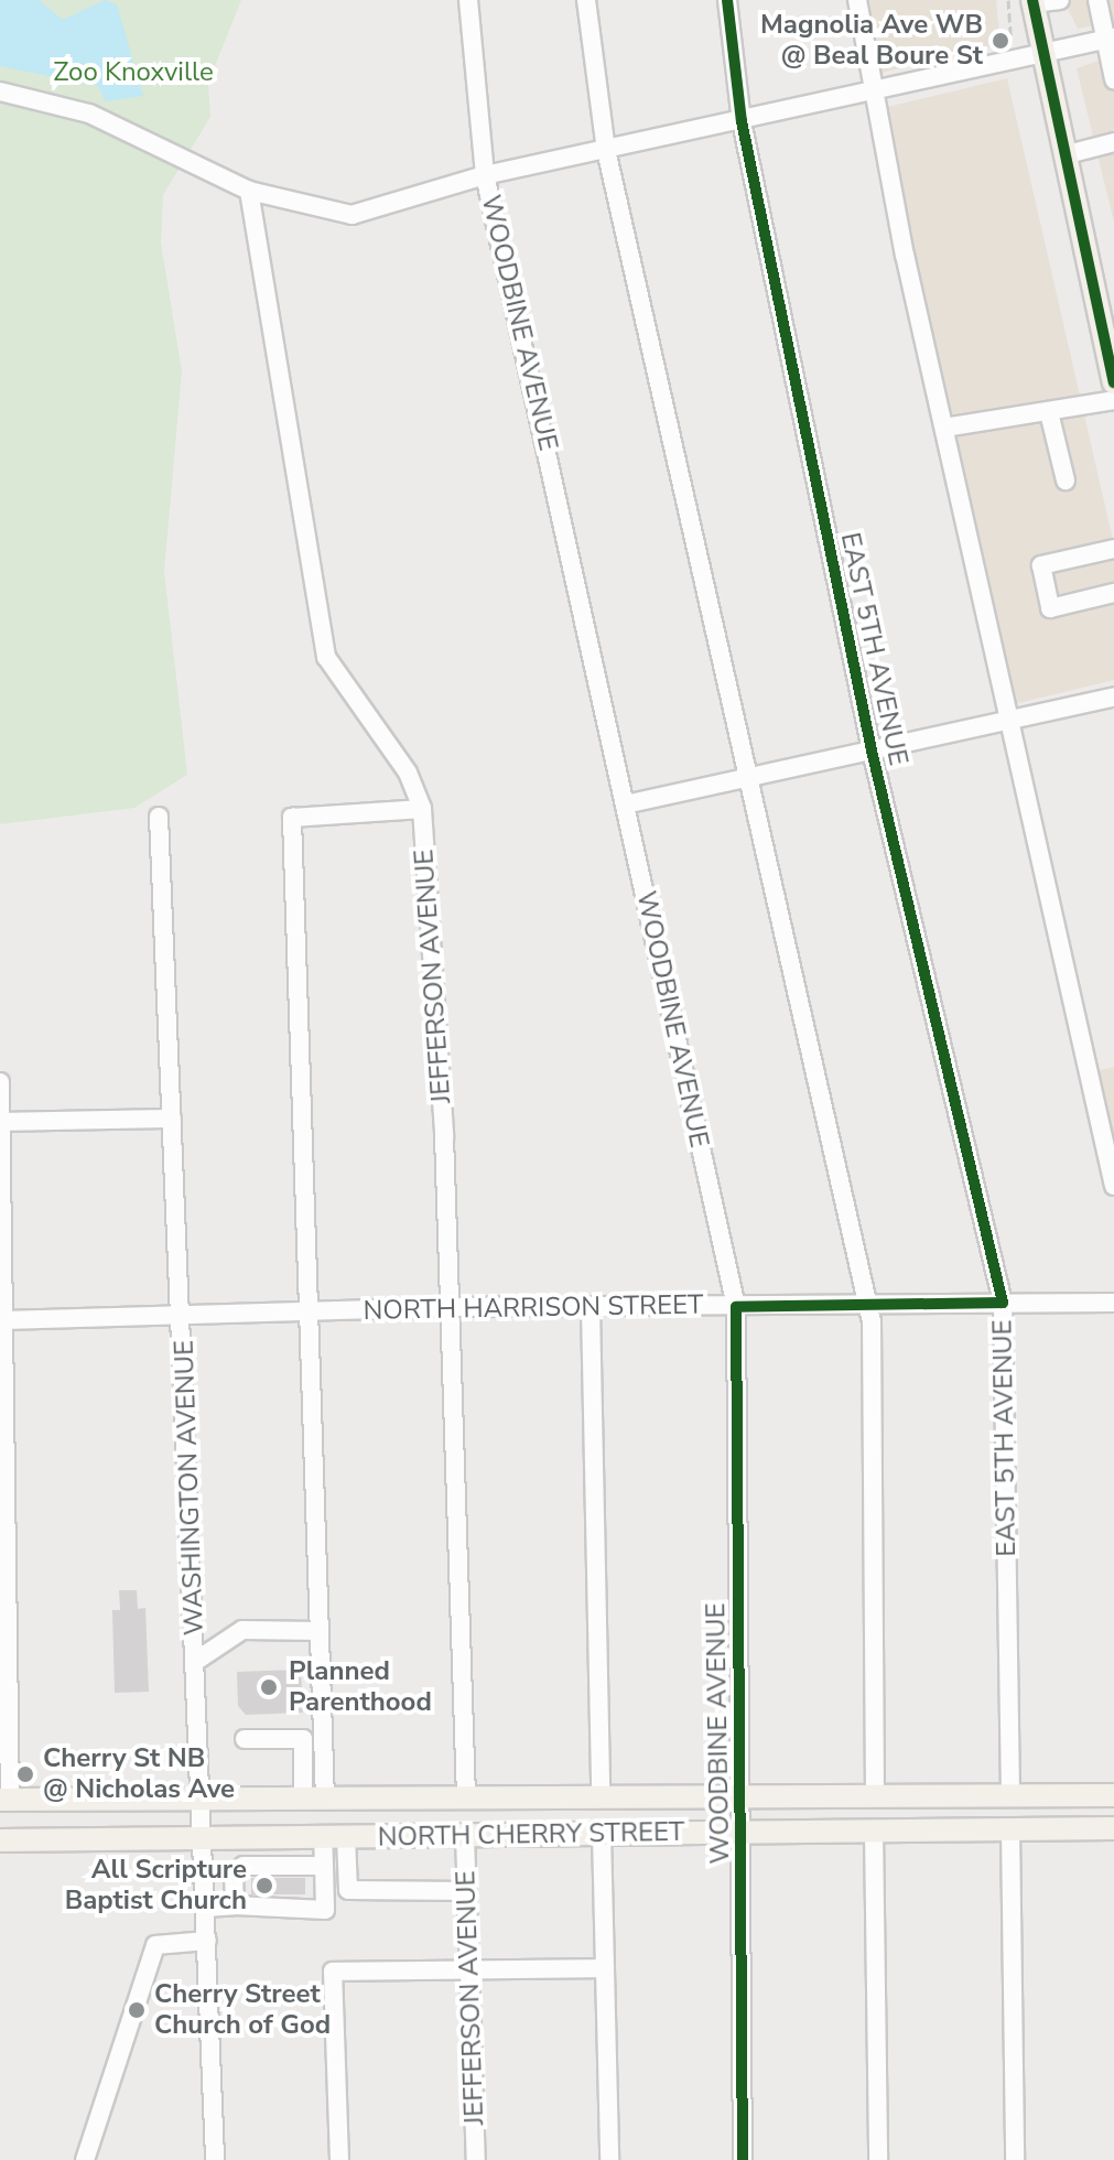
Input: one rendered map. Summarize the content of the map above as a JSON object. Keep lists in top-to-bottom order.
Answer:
{
  "streets": {
    "main road": ["NORTH CHERRY STREET"],
    "street": [
      "WOODBINE AVENUE",
      "EAST 5TH AVENUE",
      "JEFFERSON AVENUE",
      "NORTH HARRISON STREET",
      "WASHINGTON AVENUE"
    ]
  },
  "crossings": [
    ["WOODBINE AVENUE", "NORTH HARRISON STREET"],
    ["WOODBINE AVENUE", "NORTH CHERRY STREET"],
    ["EAST 5TH AVENUE", "NORTH HARRISON STREET"],
    ["EAST 5TH AVENUE", "NORTH CHERRY STREET"],
    ["JEFFERSON AVENUE", "NORTH HARRISON STREET"],
    ["JEFFERSON AVENUE", "NORTH CHERRY STREET"],
    ["NORTH HARRISON STREET", "WASHINGTON AVENUE"],
    ["WASHINGTON AVENUE", "NORTH CHERRY STREET"]
  ],
  "parks": ["Zoo Knoxville"],
  "places": [
    "Magnolia Ave WB @ Beal Boure St",
    "Planned Parenthood",
    "Cherry St NB @ Nicholas Ave",
    "All Scripture Baptist Church",
    "Cherry Street Church of God"
  ]
}
